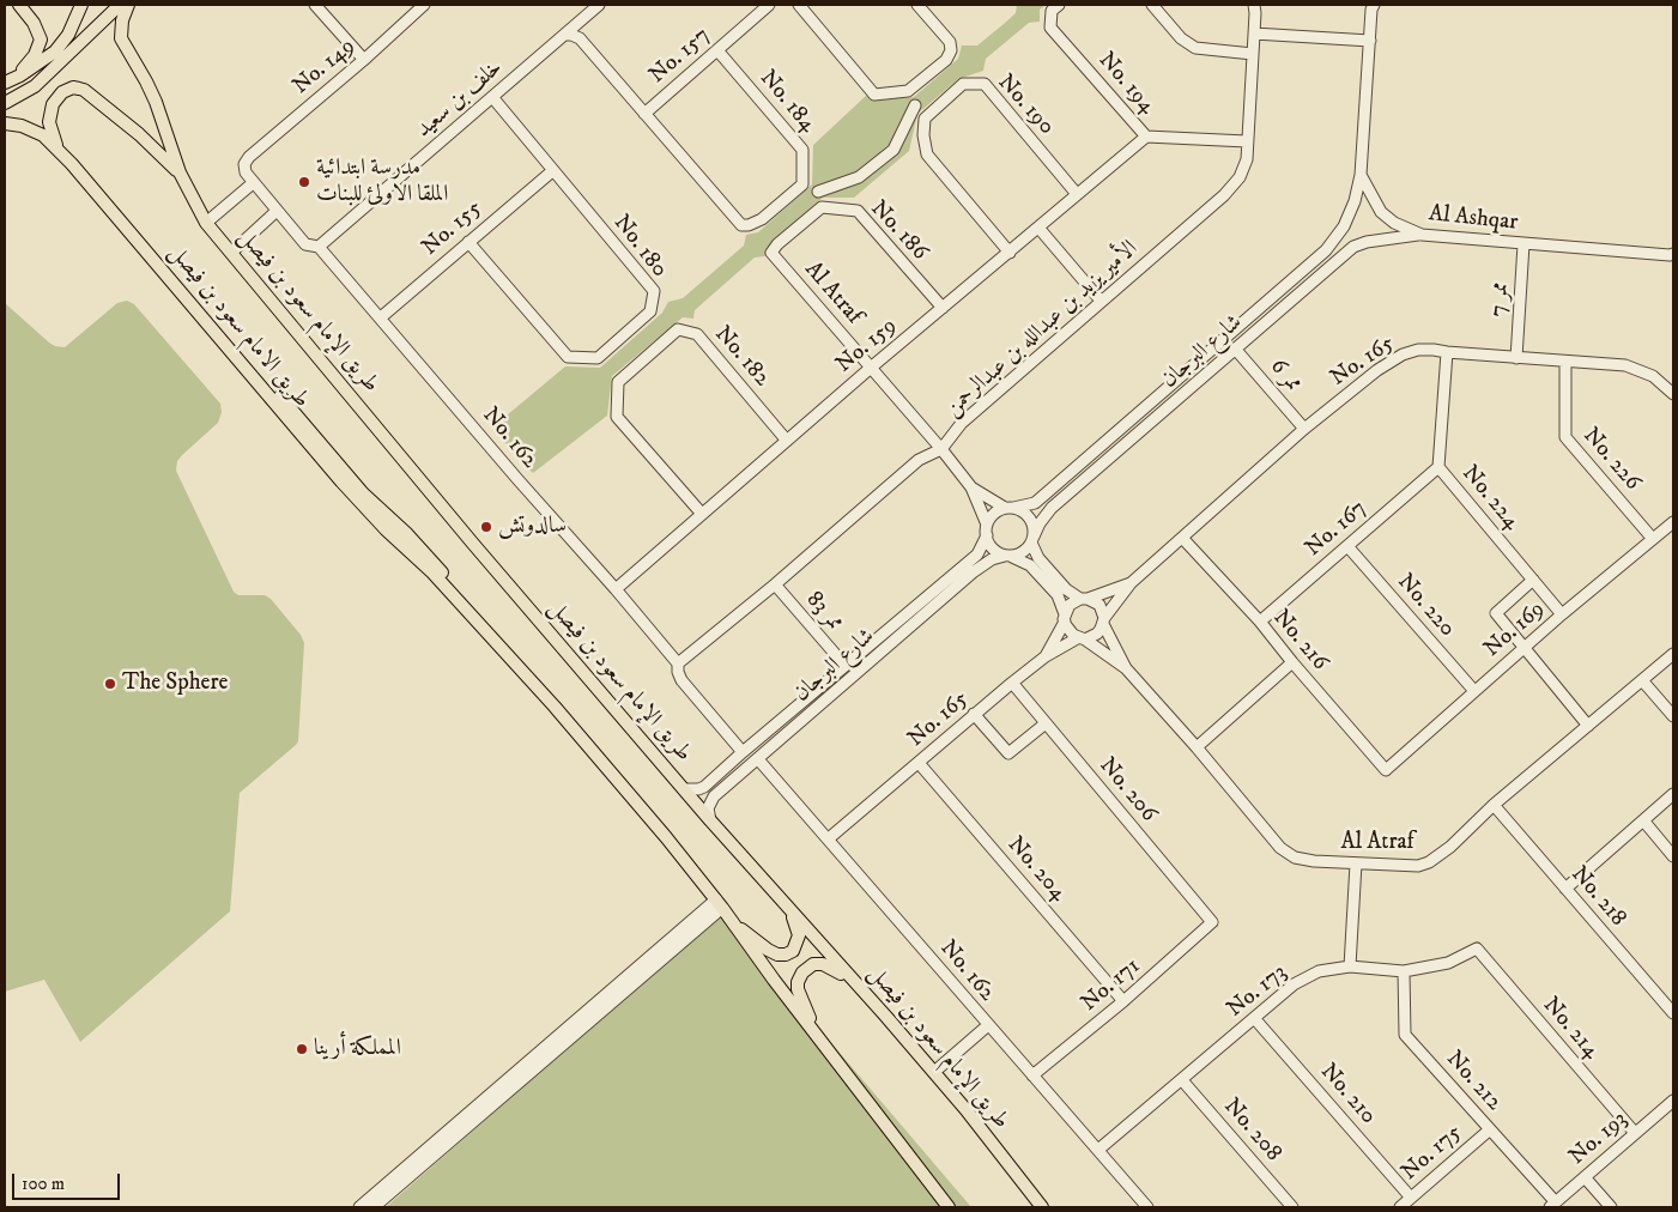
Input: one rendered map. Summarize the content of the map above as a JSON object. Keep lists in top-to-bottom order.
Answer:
{
  "streets": {
    "main road": ["طريق الإمام سعود بن فيصل", "طريق الامام سعود بن فيصل"],
    "street": [
      "No. 157",
      "No. 149",
      "No. 194",
      "خلف بن سعيد",
      "No. 184",
      "No. 190",
      "Al Ashqar",
      "No. 155",
      "No. 186",
      "No. 180",
      "Al Atraf",
      "ممر 7",
      "الأمير يزيد بن عبدالله بن عبدالرحمن",
      "No. 159",
      "شارع البرجان",
      "No. 182",
      "No. 165",
      "ممر 6",
      "No. 162",
      "No. 226",
      "No. 224",
      "No. 167",
      "No. 220",
      "ممر 83",
      "No. 169",
      "No. 216",
      "No. 206",
      "No. 204",
      "No. 218",
      "No. 171",
      "No. 173",
      "No. 214",
      "No. 212",
      "No. 210",
      "No. 208",
      "No. 193",
      "No. 175"
    ]
  },
  "crossings": [
    ["No. 157", "No. 184"],
    ["No. 149", "No. 162"],
    ["No. 194", "الأمير يزيد بن عبدالله بن عبدالرحمن"],
    ["No. 194", "No. 159"],
    ["خلف بن سعيد", "No. 180"],
    ["خلف بن سعيد", "No. 162"],
    ["No. 190", "No. 159"],
    ["Al Ashqar", "ممر 7"],
    ["Al Ashqar", "شارع البرجان"],
    ["No. 155", "No. 180"],
    ["No. 155", "No. 162"],
    ["No. 186", "Al Atraf"],
    ["No. 186", "No. 159"],
    ["Al Atraf", "الأمير يزيد بن عبدالله بن عبدالرحمن"],
    ["Al Atraf", "No. 159"],
    ["Al Atraf", "No. 165"],
    ["Al Atraf", "No. 218"],
    ["ممر 7", "No. 165"],
    ["طريق الإمام سعود بن فيصل", "شارع البرجان"],
    ["الأمير يزيد بن عبدالله بن عبدالرحمن", "No. 162"],
    ["الأمير يزيد بن عبدالله بن عبدالرحمن", "ممر 83"],
    ["No. 159", "No. 182"],
    ["No. 159", "No. 162"],
    ["شارع البرجان", "ممر 6"],
    ["شارع البرجان", "No. 162"],
    ["شارع البرجان", "ممر 83"],
    ["No. 165", "ممر 6"],
    ["No. 165", "No. 162"],
    ["No. 165", "No. 226"],
    ["No. 165", "No. 224"],
    ["No. 165", "No. 216"],
    ["No. 165", "No. 206"],
    ["No. 165", "No. 204"],
    ["No. 162", "No. 171"],
    ["No. 162", "No. 173"],
    ["No. 226", "No. 169"],
    ["No. 224", "No. 167"],
    ["No. 224", "No. 169"],
    ["No. 167", "No. 220"],
    ["No. 167", "No. 216"],
    ["No. 220", "No. 169"],
    ["No. 169", "No. 216"],
    ["No. 206", "No. 171"],
    ["No. 204", "No. 171"],
    ["No. 173", "No. 214"],
    ["No. 173", "No. 212"],
    ["No. 173", "No. 210"],
    ["No. 173", "No. 208"],
    ["No. 214", "No. 193"],
    ["No. 212", "No. 193"],
    ["No. 212", "No. 175"],
    ["No. 210", "No. 175"]
  ],
  "places": [
    "مدرسة ابتدائية الملقا الاولئ للبنات",
    "سالدوتش",
    "The Sphere",
    "المملكة أرينا"
  ],
  "scale_bar": "100 m"
}
